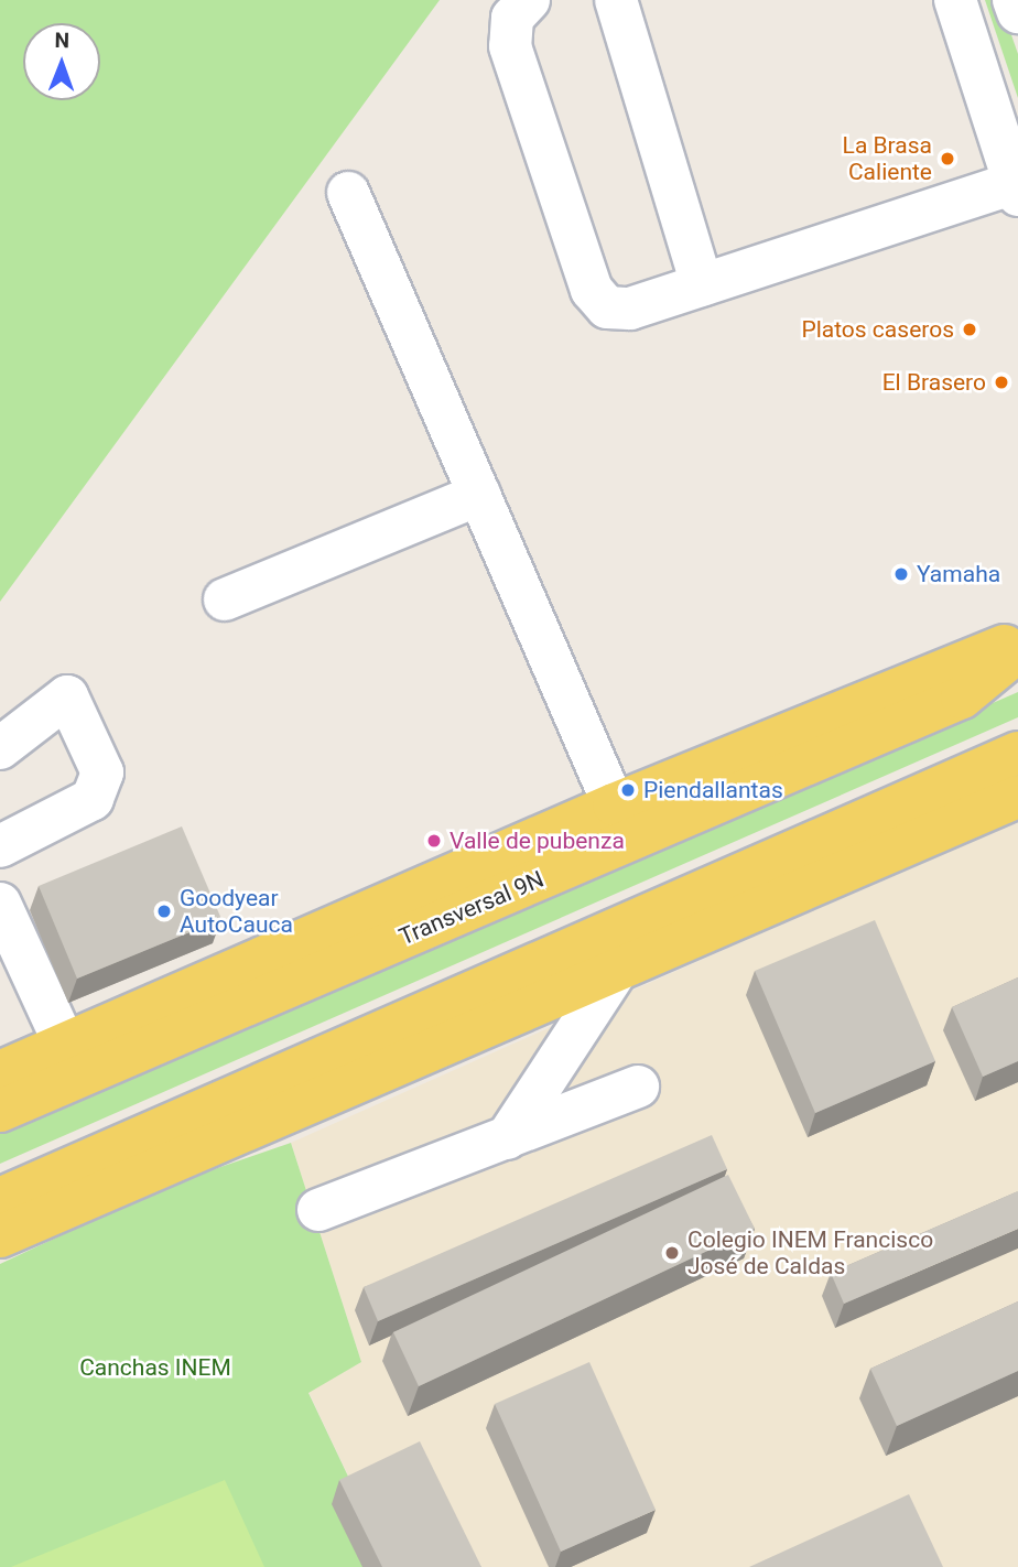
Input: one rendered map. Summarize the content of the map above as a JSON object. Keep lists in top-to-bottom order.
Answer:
{
  "streets": {
    "main road": ["Transversal 9N"]
  },
  "parks": ["Canchas INEM"],
  "places": [
    "La Brasa Caliente",
    "Platos caseros",
    "El Brasero",
    "Yamaha",
    "Piendallantas",
    "Valle de pubenza",
    "Goodyear AutoCauca",
    "Colegio INEM Francisco José de Caldas"
  ],
  "north": "top"
}
